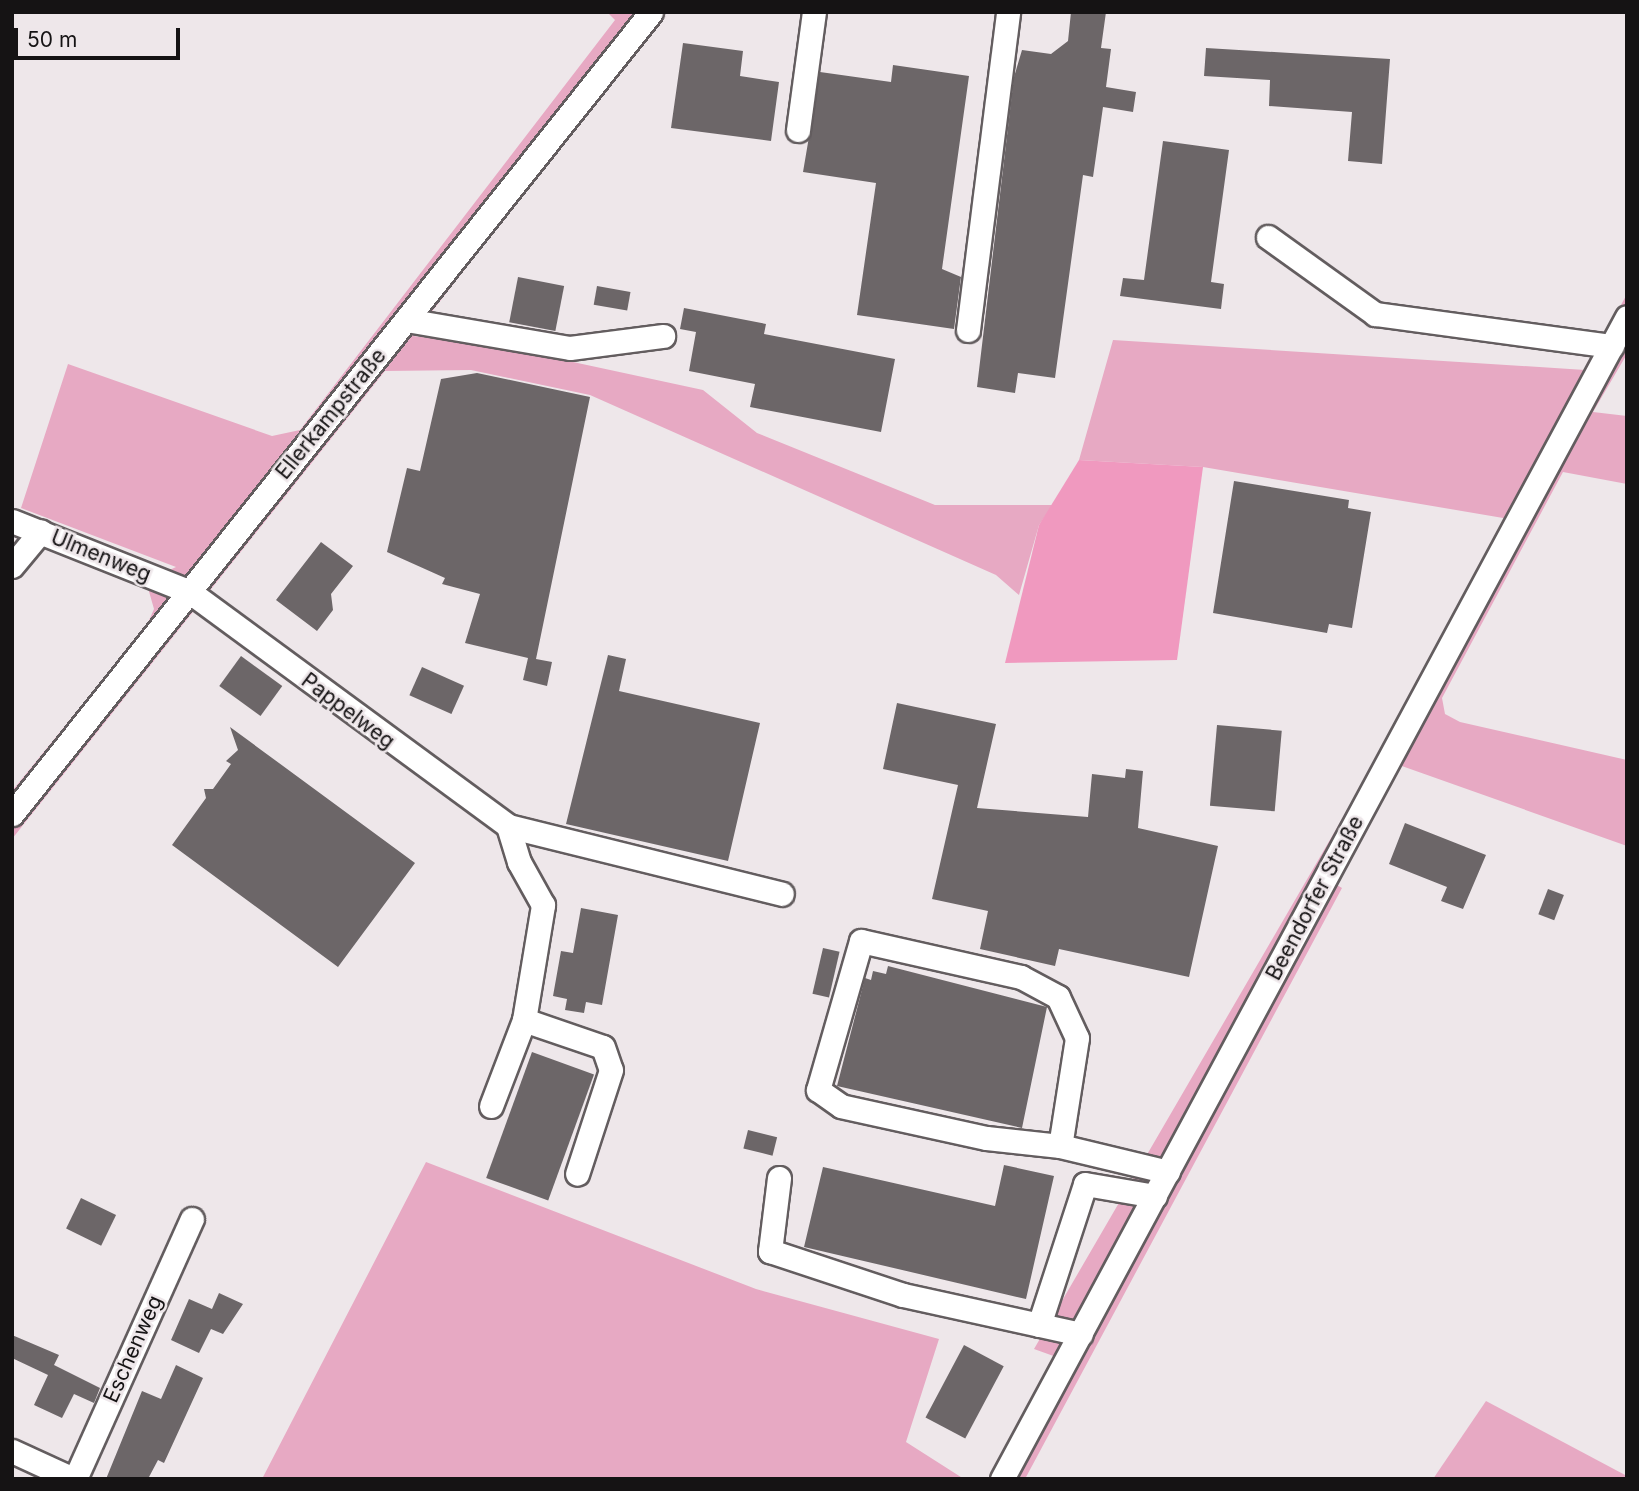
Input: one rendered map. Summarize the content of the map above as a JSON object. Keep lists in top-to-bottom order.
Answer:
{
  "streets": {
    "street": [
      "Ellerkampstraße",
      "Ulmenweg",
      "Pappelweg",
      "Beendorfer Straße",
      "Eschenweg"
    ]
  },
  "crossings": [
    ["Ellerkampstraße", "Ulmenweg"],
    ["Ellerkampstraße", "Pappelweg"],
    ["Ulmenweg", "Pappelweg"]
  ],
  "scale_bar": "50 m"
}
